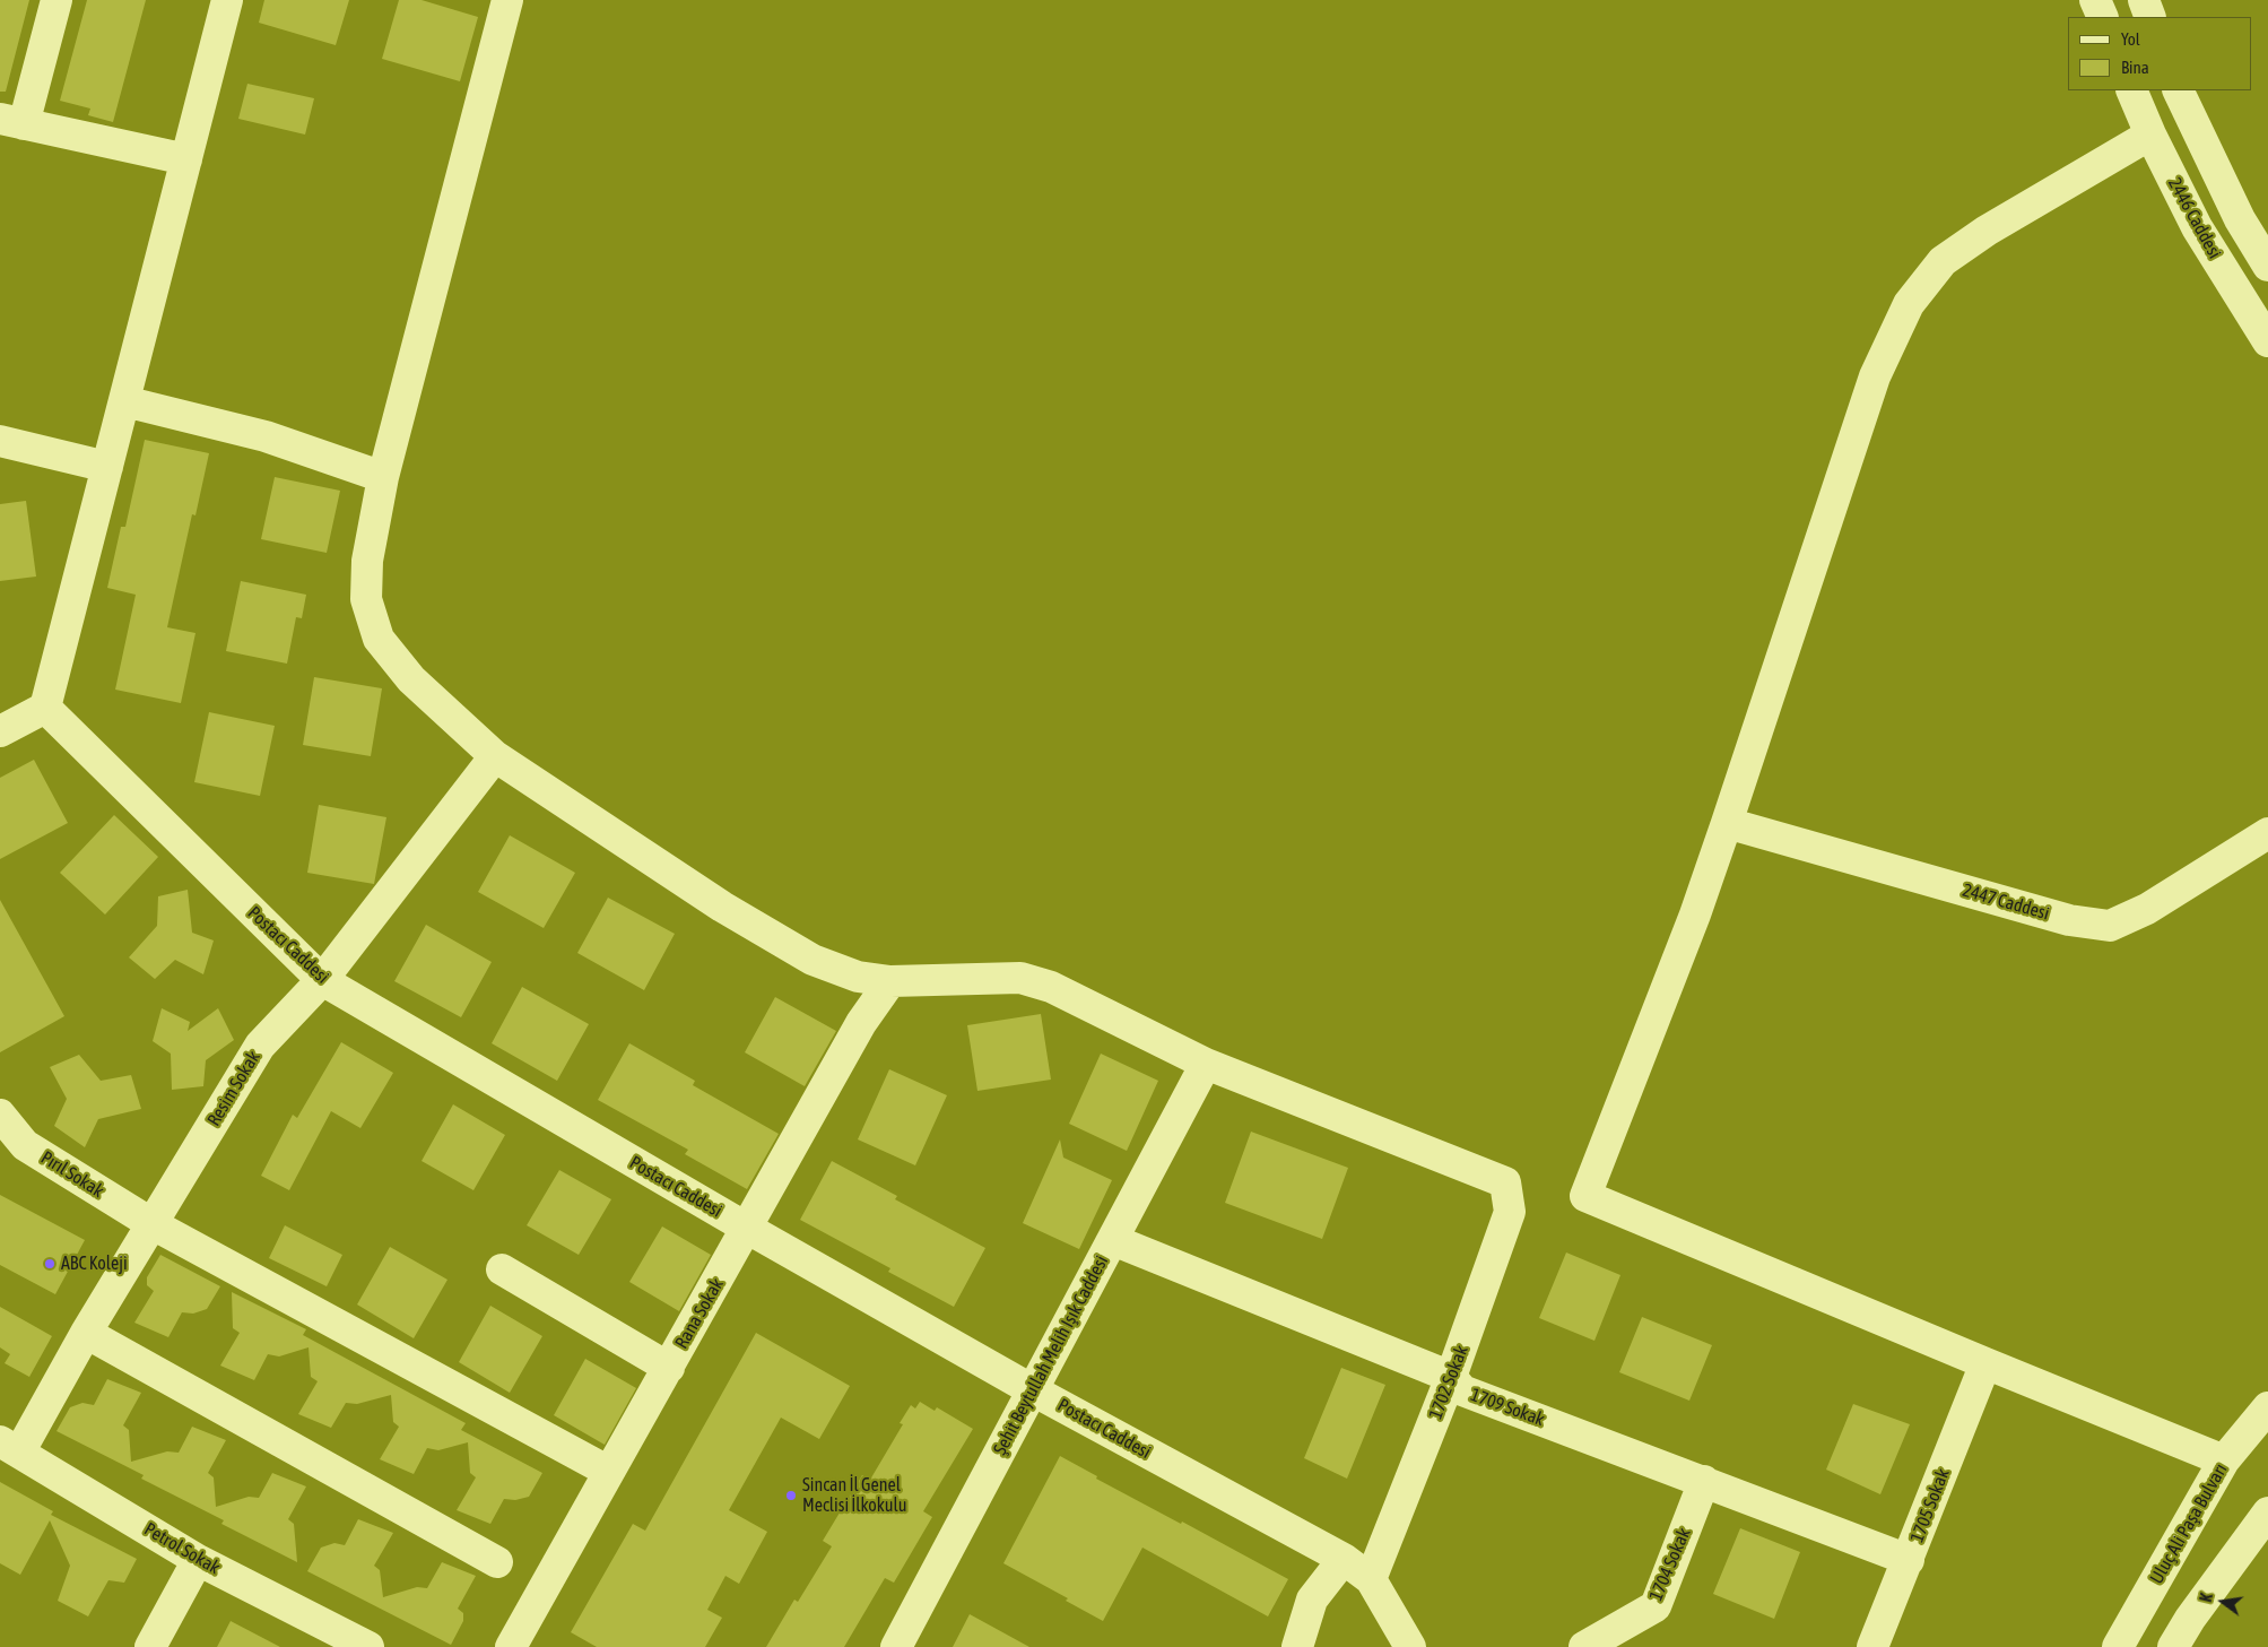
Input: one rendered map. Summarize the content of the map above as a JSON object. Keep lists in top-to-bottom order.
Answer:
{
  "streets": {
    "street": [
      "2446 Caddesi",
      "2447 Caddesi",
      "Postacı Caddesi",
      "Resim Sokak",
      "Pırıl Sokak",
      "Rana Sokak",
      "Şehit Beytullah Melih Işık Caddesi",
      "1702 Sokak",
      "1709 Sokak",
      "1705 Sokak",
      "Uluç Ali Paşa Bulvarı",
      "Petrol Sokak",
      "1704 Sokak"
    ]
  },
  "crossings": [
    ["Postacı Caddesi", "Resim Sokak"],
    ["Postacı Caddesi", "Rana Sokak"],
    ["Postacı Caddesi", "Şehit Beytullah Melih Işık Caddesi"],
    ["Postacı Caddesi", "1702 Sokak"],
    ["Resim Sokak", "Pırıl Sokak"],
    ["Resim Sokak", "Petrol Sokak"],
    ["Pırıl Sokak", "Rana Sokak"],
    ["Şehit Beytullah Melih Işık Caddesi", "1702 Sokak"],
    ["Şehit Beytullah Melih Işık Caddesi", "1709 Sokak"],
    ["1702 Sokak", "1709 Sokak"],
    ["1709 Sokak", "1705 Sokak"],
    ["1709 Sokak", "1704 Sokak"]
  ],
  "places": ["ABC Koleji", "Sincan İl Genel Meclisi İlkokulu"],
  "legend": ["Yol", "Bina"],
  "north": "left"
}
